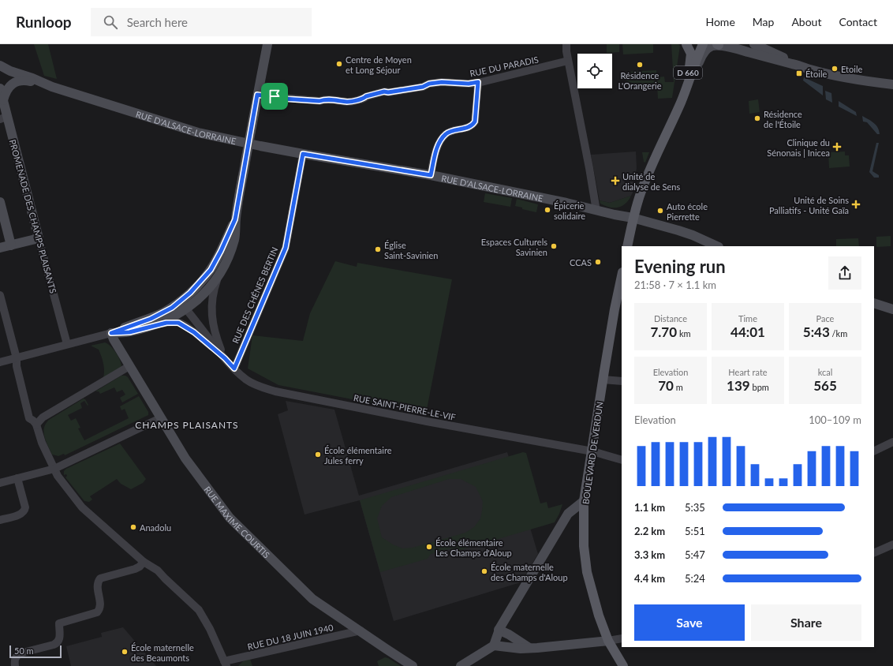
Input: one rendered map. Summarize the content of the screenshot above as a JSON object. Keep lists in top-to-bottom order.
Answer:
{
  "streets": {
    "main road": ["D 660", "BOULEVARD DE VERDUN"],
    "street": [
      "RUE DU PARADIS",
      "RUE D'ALSACE-LORRAINE",
      "PROMENADE DES CHAMPS PLAISANTS",
      "RUE DES CHÊNES BERTIN",
      "RUE SAINT-PIERRE-LE-VIF",
      "RUE MAXIME COURTIS",
      "RUE DU 18 JUIN 1940"
    ]
  },
  "crossings": [
    ["RUE D'ALSACE-LORRAINE", "PROMENADE DES CHAMPS PLAISANTS"],
    ["RUE D'ALSACE-LORRAINE", "RUE DES CHÊNES BERTIN"],
    ["RUE DES CHÊNES BERTIN", "RUE SAINT-PIERRE-LE-VIF"],
    ["RUE SAINT-PIERRE-LE-VIF", "BOULEVARD DE VERDUN"],
    ["RUE MAXIME COURTIS", "RUE DU 18 JUIN 1940"]
  ],
  "districts": ["CHAMPS PLAISANTS"],
  "places": {
    "other": [
      "Centre de Moyen et Long Séjour",
      "Résidence L'Orangerie",
      "Etoile",
      "Résidence de l'Étoile",
      "Épicerie solidaire",
      "Auto école Pierrette",
      "Espaces Culturels Savinien",
      "Église Saint-Savinien",
      "CCAS",
      "École élémentaire Jules ferry",
      "Anadolu",
      "École élémentaire Les Champs d'Aloup",
      "École maternelle des Champs d'Aloup",
      "École maternelle des Beaumonts"
    ],
    "transit": ["Étoile"],
    "health": ["Clinique du Sénonais | Inicea", "Unité de dialyse de Sens", "Unité de Soins Palliatifs - Unité Gaïa"]
  },
  "scale_bar": "50 m",
  "page": {
    "header": "Runloop",
    "search": "Search here",
    "nav": [
      "Home",
      "Map",
      "About",
      "Contact"
    ],
    "heading": ["Evening run", "21:58 · 7 × 1.1 km"],
    "stats": [
      ["Distance", "7.70 km"],
      ["Time", "44:01"],
      ["Pace", "5:43 /km"],
      ["Elevation", "70 m"],
      ["Heart rate", "139 bpm"],
      ["kcal", "565"]
    ],
    "chart": ["Elevation", "100–109 m"],
    "list": [
      {
        "name": "1.1 km",
        "note": "5:35"
      },
      {
        "name": "2.2 km",
        "note": "5:51"
      },
      {
        "name": "3.3 km",
        "note": "5:47"
      },
      {
        "name": "4.4 km",
        "note": "5:24"
      }
    ],
    "buttons": ["Save", "Share"],
    "scale": "50 m"
  }
}
